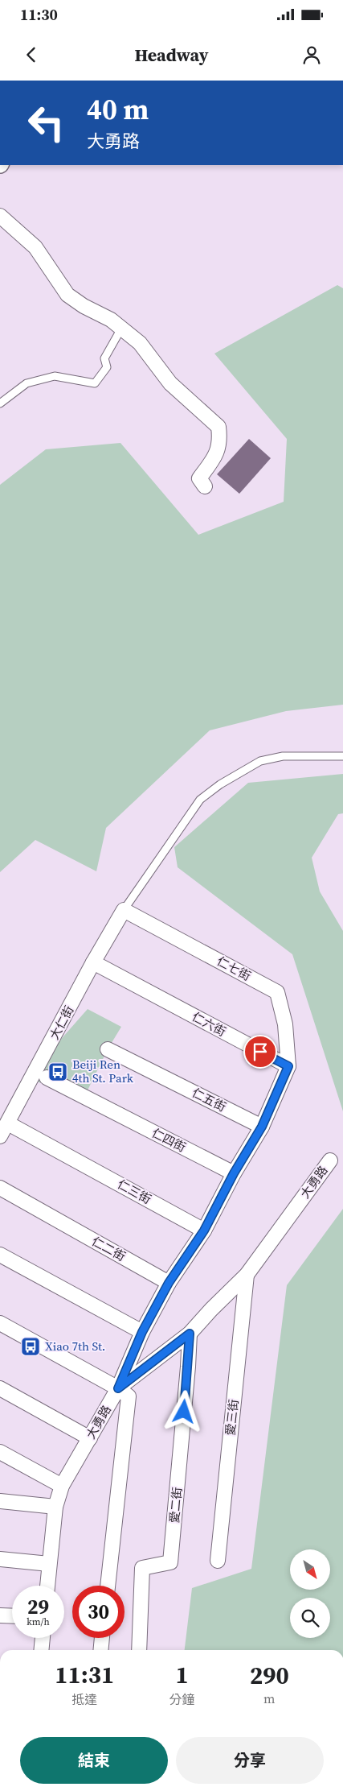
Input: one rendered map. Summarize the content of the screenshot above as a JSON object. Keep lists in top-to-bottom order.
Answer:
{
  "streets": {
    "street": [
      "仁七街",
      "大仁街",
      "仁六街",
      "仁五街",
      "仁四街",
      "大勇路",
      "仁三街",
      "仁二街",
      "愛三街",
      "愛二街"
    ]
  },
  "crossings": [
    ["仁七街", "大仁街"],
    ["仁七街", "仁六街"],
    ["大仁街", "仁六街"],
    ["大仁街", "仁三街"],
    ["大勇路", "愛三街"],
    ["大勇路", "愛二街"]
  ],
  "places": {
    "bus stop": ["Beiji Ren 4th St. Park", "Xiao 7th St."]
  },
  "north": "bottom right",
  "page": {
    "status": "11:30",
    "header": "Headway",
    "turn": ["40 m", "大勇路"],
    "speed": "29 km/h",
    "limit": "30",
    "eta": [
      "11:31",
      "抵達",
      "1",
      "分鐘",
      "290",
      "m"
    ],
    "buttons": ["結束", "分享"]
  }
}
